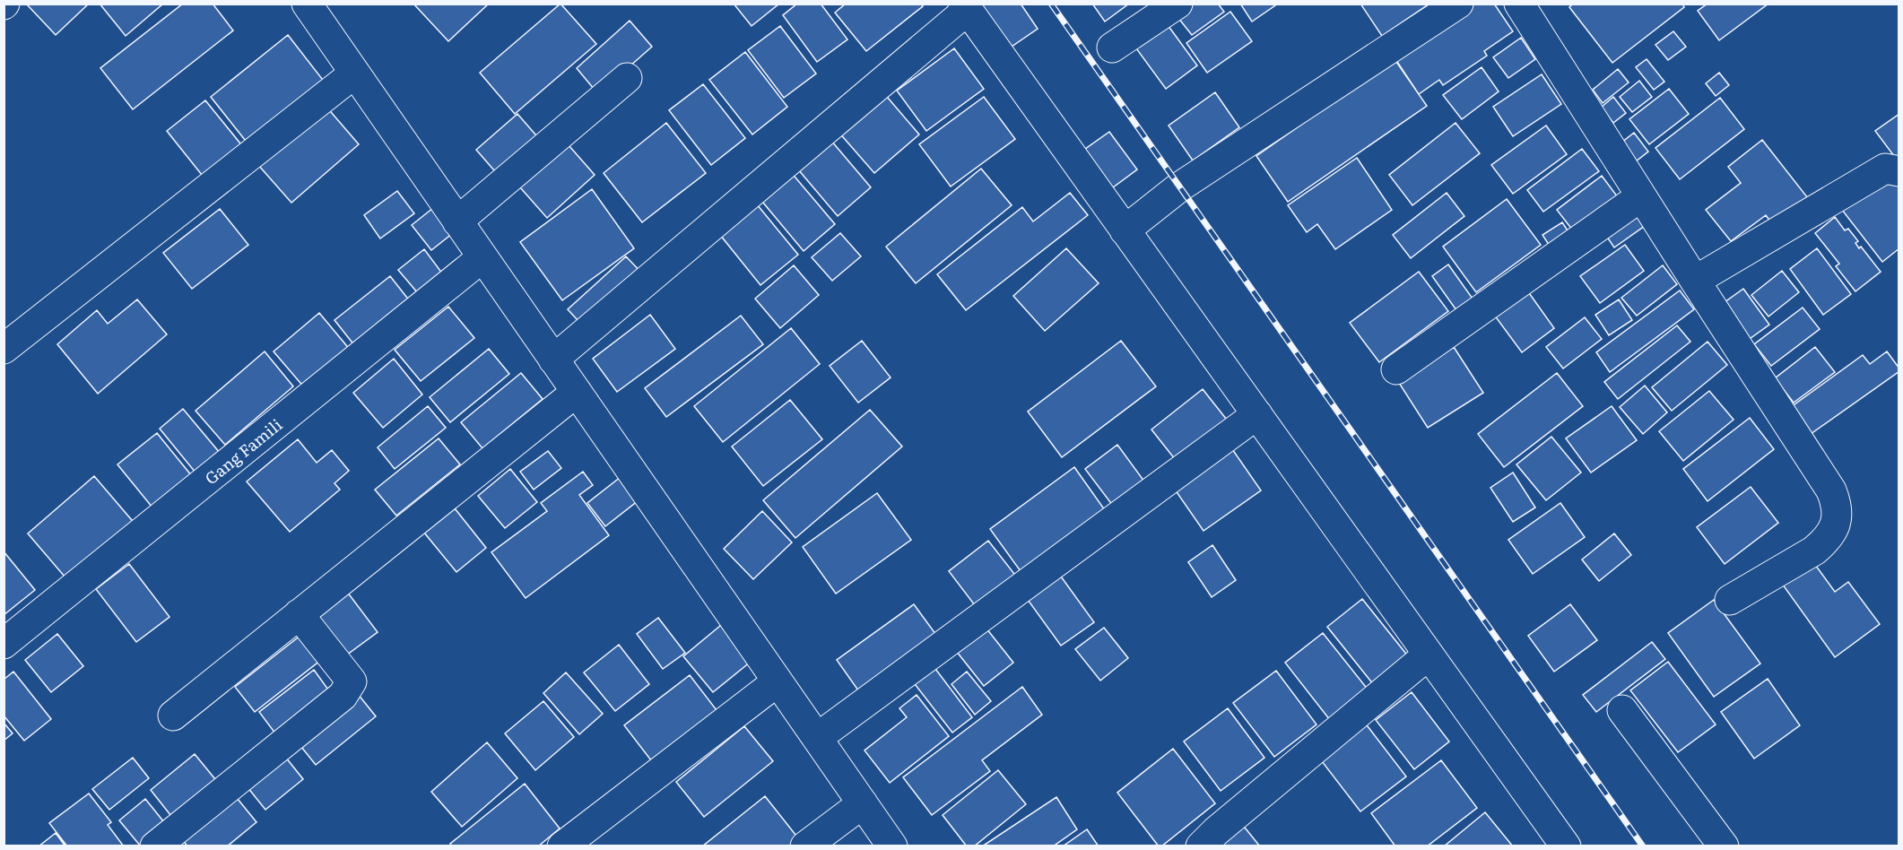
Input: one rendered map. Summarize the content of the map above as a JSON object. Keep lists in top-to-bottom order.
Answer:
{
  "streets": {
    "street": ["Gang Famili"]
  }
}
